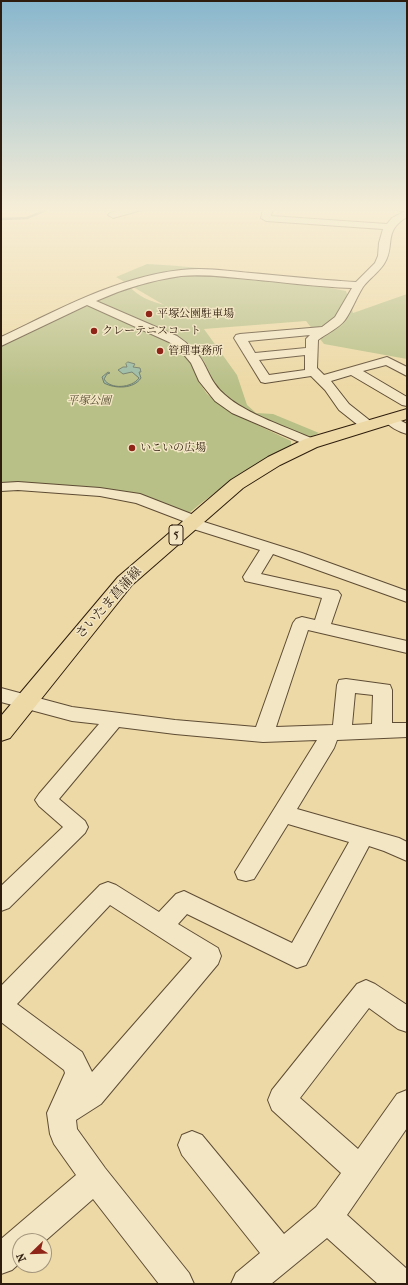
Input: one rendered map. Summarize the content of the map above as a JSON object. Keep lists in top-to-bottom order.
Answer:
{
  "streets": {
    "main road": ["5", "さいたま菖蒲線"]
  },
  "parks": ["平塚公園"],
  "places": [
    "平塚公園駐車場",
    "クレーテニスコート",
    "管理事務所",
    "いこいの広場"
  ],
  "north": "bottom left"
}
